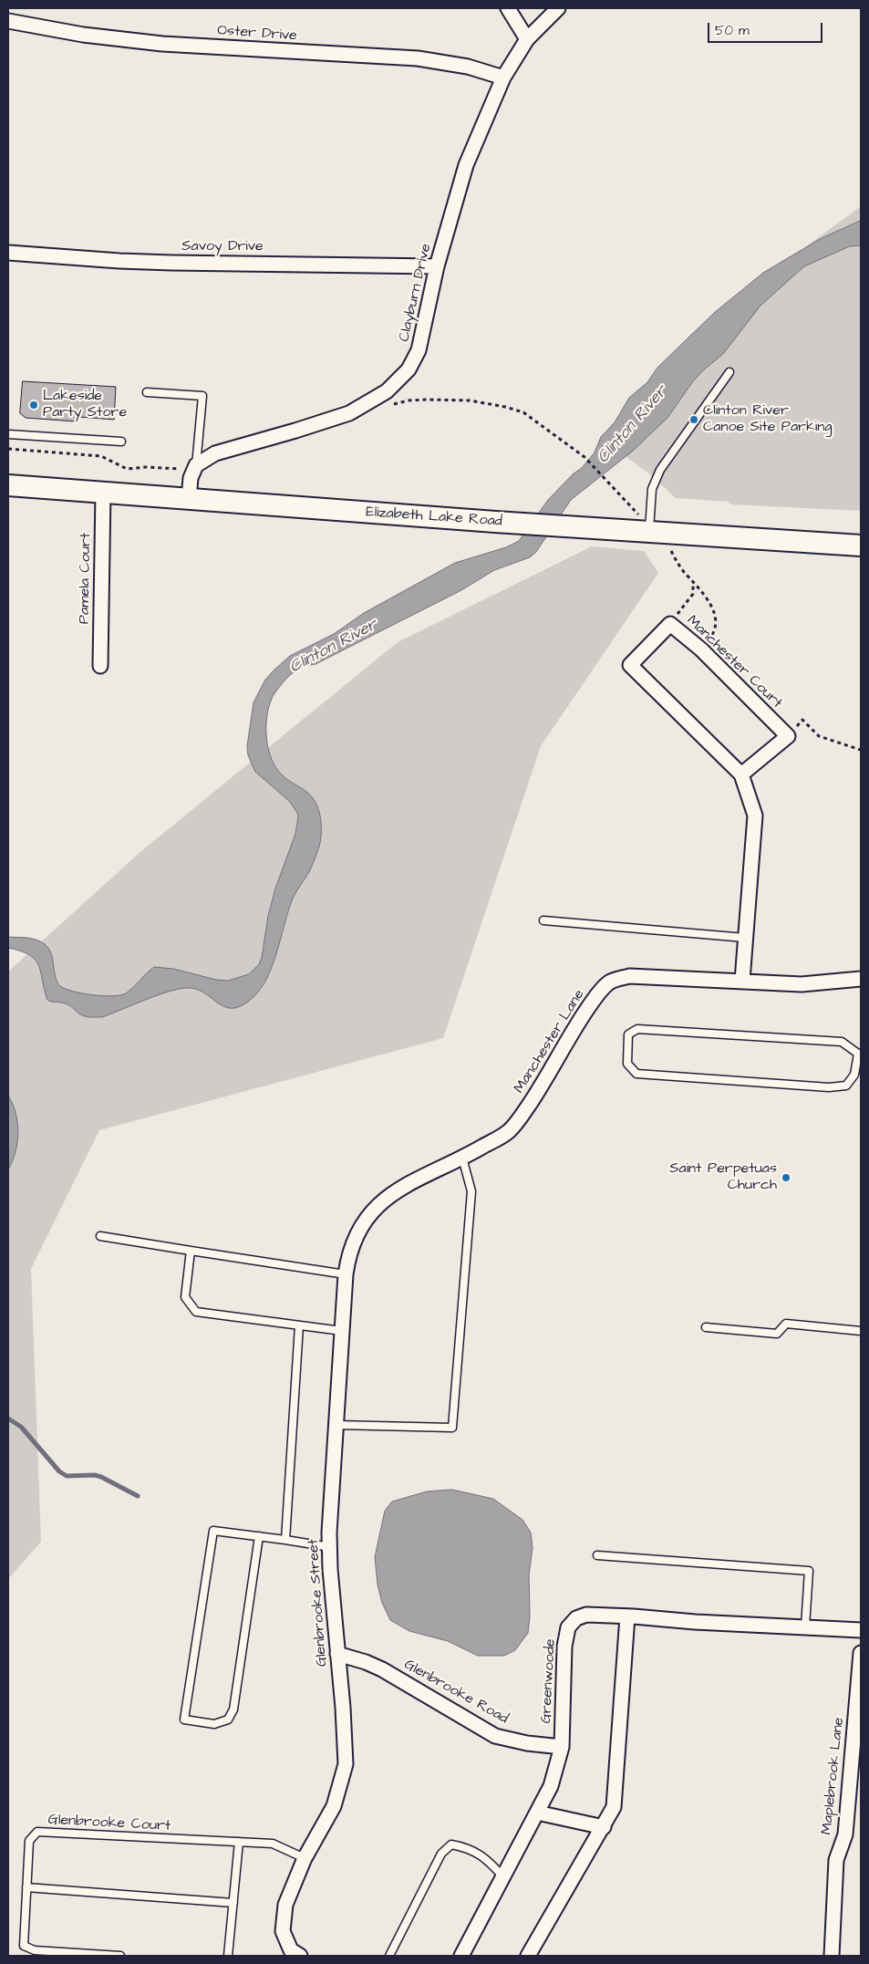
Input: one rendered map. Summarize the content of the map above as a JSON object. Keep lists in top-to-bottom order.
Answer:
{
  "streets": {
    "street": [
      "Oster Drive",
      "Savoy Drive",
      "Clayburn Drive",
      "Elizabeth Lake Road",
      "Pamela Court",
      "Manchester Court",
      "Manchester Lane",
      "Glenbrooke Street",
      "Greenwoode",
      "Glenbrooke Road",
      "Maplebrook Lane"
    ],
    "lane": ["Glenbrooke Court"]
  },
  "crossings": [
    ["Oster Drive", "Clayburn Drive"],
    ["Savoy Drive", "Clayburn Drive"],
    ["Elizabeth Lake Road", "Pamela Court"],
    ["Manchester Court", "Manchester Lane"],
    ["Manchester Lane", "Glenbrooke Street"],
    ["Glenbrooke Street", "Glenbrooke Road"],
    ["Glenbrooke Street", "Glenbrooke Court"],
    ["Greenwoode", "Glenbrooke Road"]
  ],
  "water": ["Clinton River"],
  "places": ["Lakeside Party Store", "Clinton River Canoe Site Parking", "Saint Perpetuas Church"],
  "scale_bar": "50 m"
}
